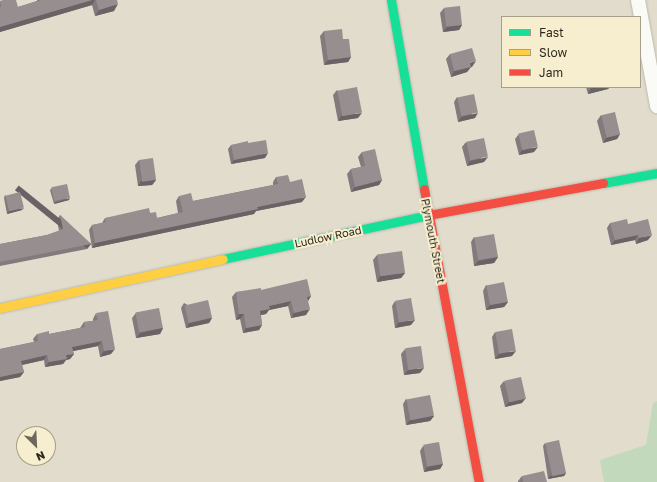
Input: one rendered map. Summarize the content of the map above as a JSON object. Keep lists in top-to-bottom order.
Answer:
{
  "streets": {
    "street": ["Ludlow Road", "Plymouth Street"]
  },
  "crossings": [
    ["Ludlow Road", "Plymouth Street"]
  ],
  "legend": ["Fast", "Slow", "Jam"],
  "north": "bottom right"
}
